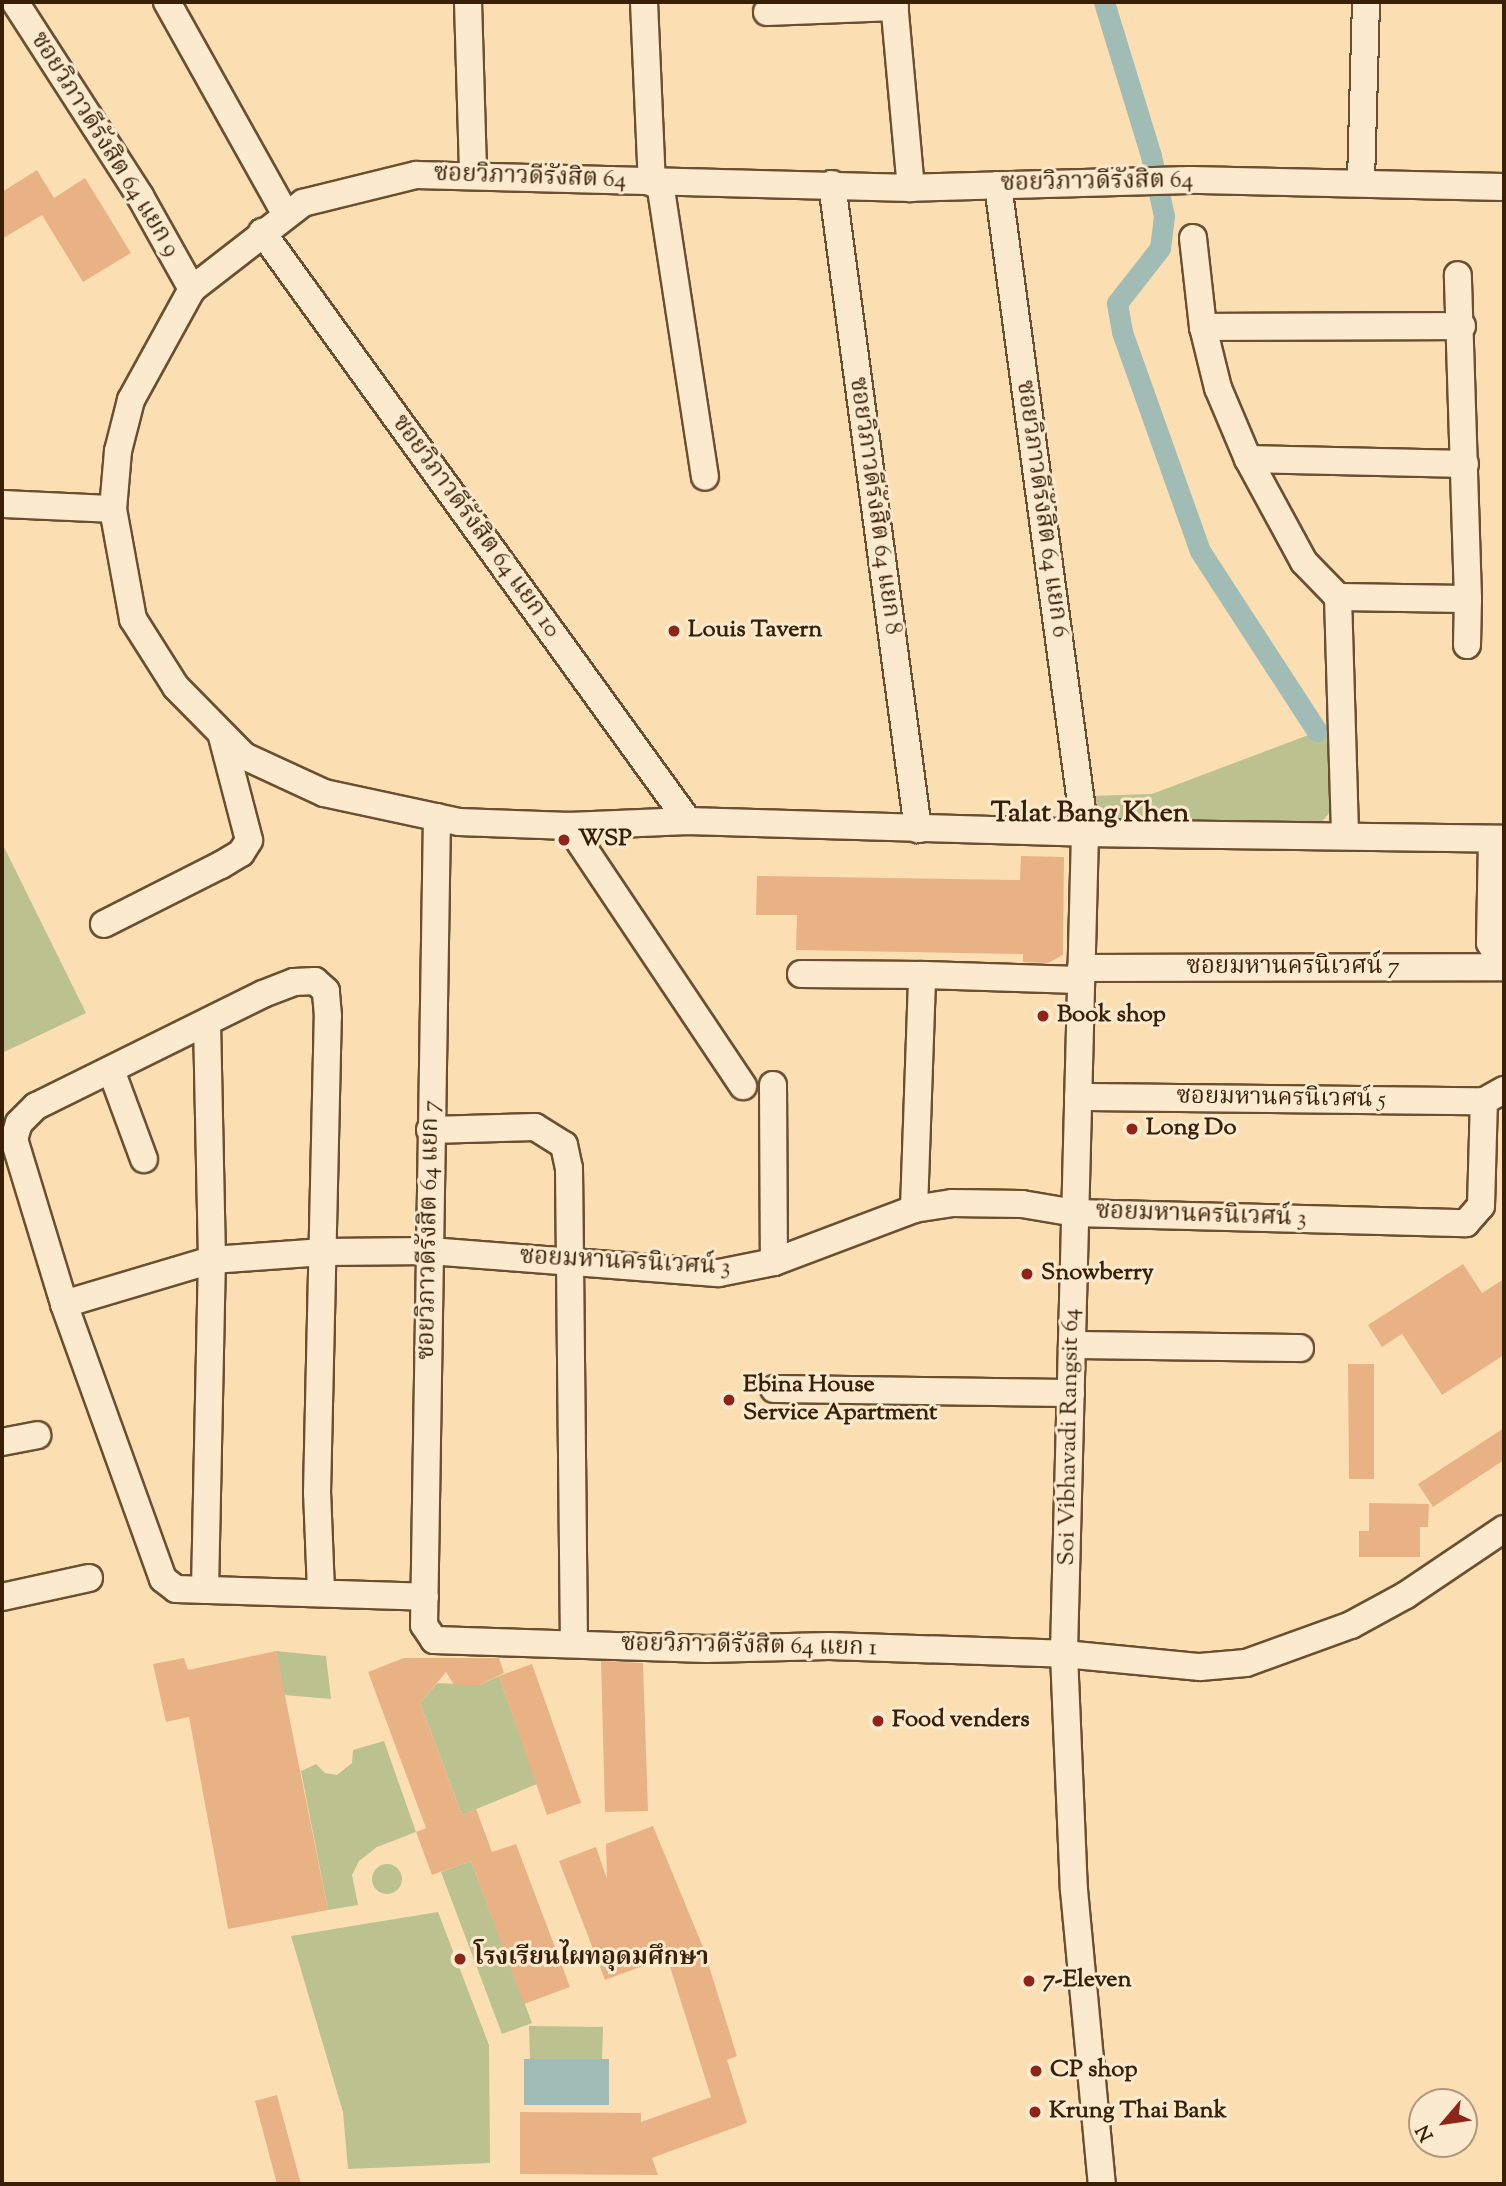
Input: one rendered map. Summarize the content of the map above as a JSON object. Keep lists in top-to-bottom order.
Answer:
{
  "streets": {
    "street": [
      "ซอยวิภาวดีรังสิต 64 แยก 9",
      "ซอยวิภาวดีรังสิต 64",
      "ซอยวิภาวดีรังสิต 64 แยก 8",
      "ซอยวิภาวดีรังสิต 64 แยก 6",
      "ซอยวิภาวดีรังสิต 64 แยก 10",
      "ซอยมหานครนิเวศน์ 7",
      "ซอยมหานครนิเวศน์ 5",
      "ซอยมหานครนิเวศน์ 3",
      "ซอยวิภาวดีรังสิต 64 แยก 7",
      "Soi Vibhavadi Rangsit 64",
      "ซอยวิภาวดีรังสิต 64 แยก 1"
    ]
  },
  "crossings": [
    ["ซอยวิภาวดีรังสิต 64 แยก 9", "ซอยวิภาวดีรังสิต 64"],
    ["ซอยวิภาวดีรังสิต 64", "ซอยวิภาวดีรังสิต 64 แยก 8"],
    ["ซอยวิภาวดีรังสิต 64", "ซอยวิภาวดีรังสิต 64 แยก 6"],
    ["ซอยวิภาวดีรังสิต 64", "ซอยวิภาวดีรังสิต 64 แยก 10"],
    ["ซอยวิภาวดีรังสิต 64", "ซอยวิภาวดีรังสิต 64 แยก 7"],
    ["ซอยวิภาวดีรังสิต 64 แยก 6", "Soi Vibhavadi Rangsit 64"],
    ["ซอยมหานครนิเวศน์ 7", "Soi Vibhavadi Rangsit 64"],
    ["ซอยมหานครนิเวศน์ 5", "ซอยมหานครนิเวศน์ 3"],
    ["ซอยมหานครนิเวศน์ 5", "Soi Vibhavadi Rangsit 64"],
    ["ซอยมหานครนิเวศน์ 3", "ซอยวิภาวดีรังสิต 64 แยก 7"],
    ["ซอยมหานครนิเวศน์ 3", "Soi Vibhavadi Rangsit 64"],
    ["ซอยวิภาวดีรังสิต 64 แยก 7", "ซอยวิภาวดีรังสิต 64 แยก 1"],
    ["Soi Vibhavadi Rangsit 64", "ซอยวิภาวดีรังสิต 64 แยก 1"]
  ],
  "districts": ["Talat Bang Khen"],
  "places": [
    "Louis Tavern",
    "WSP",
    "Book shop",
    "Long Do",
    "Snowberry",
    "Ebina House Service Apartment",
    "Food venders",
    "โรงเรียนไผทอุดมศึกษา",
    "7-Eleven",
    "CP shop",
    "Krung Thai Bank"
  ],
  "north": "bottom left"
}
